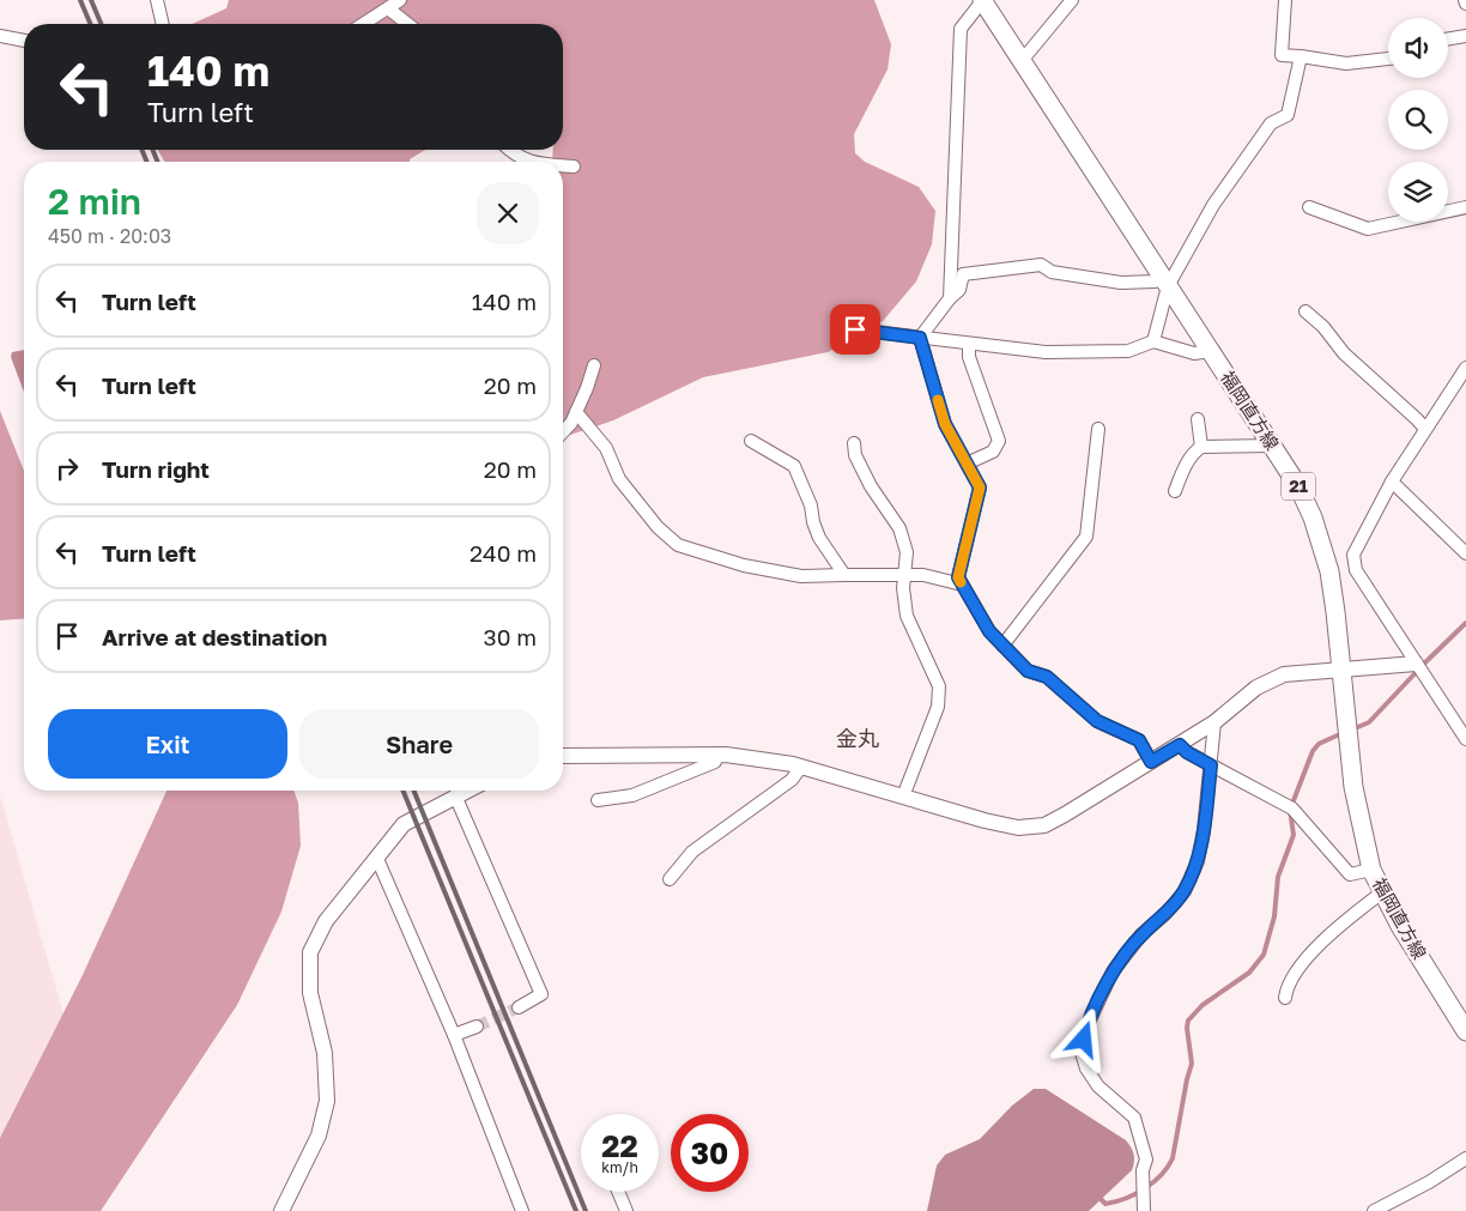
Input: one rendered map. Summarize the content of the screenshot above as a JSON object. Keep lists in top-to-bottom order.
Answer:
{
  "streets": {
    "main road": ["福岡直方線", "21"]
  },
  "districts": ["金丸"],
  "page": {
    "turn": ["140 m", "Turn left"],
    "heading": ["2 min", "450 m · 20:03"],
    "list": [
      {
        "name": "Turn left",
        "value": "140 m"
      },
      {
        "name": "Turn left",
        "value": "20 m"
      },
      {
        "name": "Turn right",
        "value": "20 m"
      },
      {
        "name": "Turn left",
        "value": "240 m"
      },
      {
        "name": "Arrive at destination",
        "value": "30 m"
      }
    ],
    "buttons": ["Exit", "Share"],
    "speed": "22 km/h",
    "limit": "30"
  }
}
